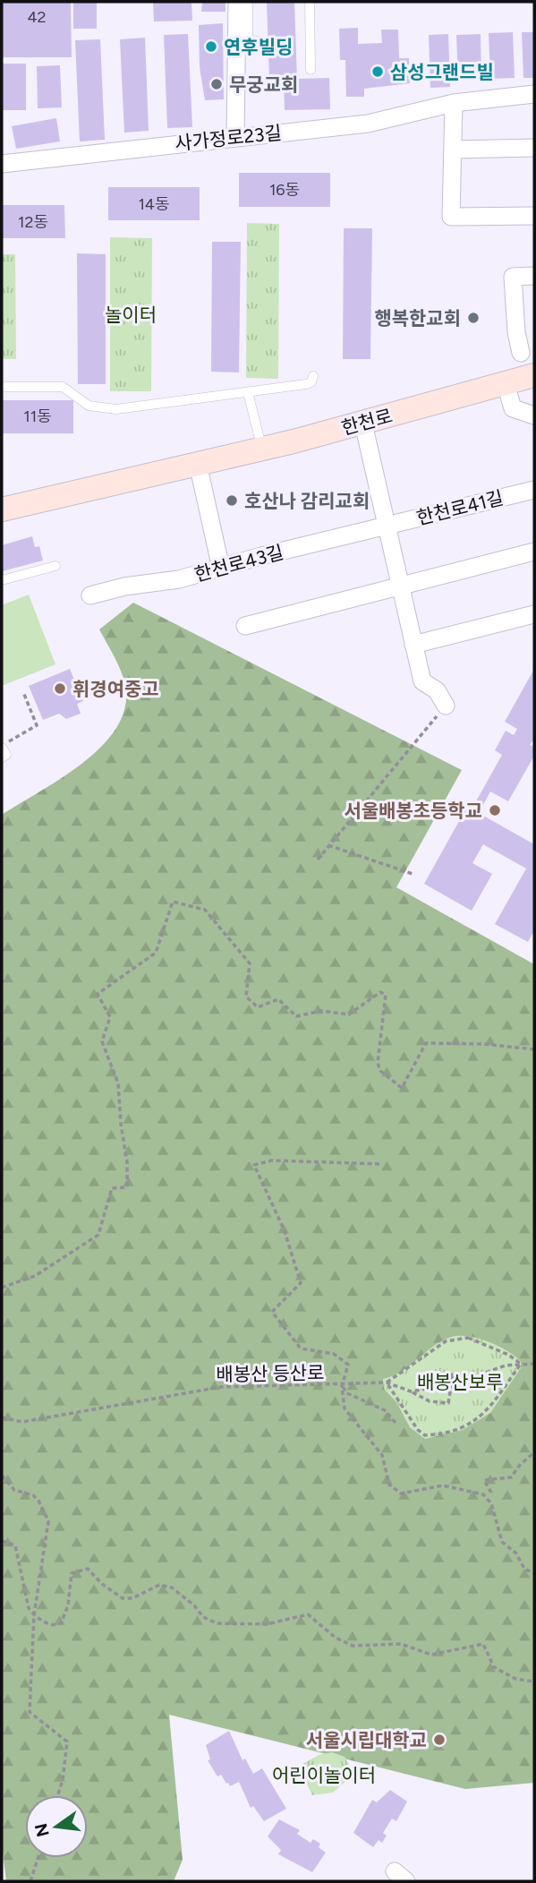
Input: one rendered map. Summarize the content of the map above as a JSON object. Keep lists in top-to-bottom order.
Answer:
{
  "streets": {
    "main road": ["한천로"],
    "street": ["사가정로23길", "한천로41길", "한천로43길"],
    "path": ["배봉산 등산로"]
  },
  "crossings": [
    ["한천로41길", "한천로43길"]
  ],
  "parks": ["놀이터", "배봉산보루", "어린이놀이터"],
  "places": [
    "연후빌딩",
    "삼성그랜드빌",
    "무궁교회",
    "행복한교회",
    "호산나 감리교회",
    "휘경여중고",
    "서울배봉초등학교",
    "서울시립대학교"
  ],
  "house_numbers": [
    "42",
    "16동",
    "14동",
    "12동",
    "11동"
  ],
  "north": "left"
}
